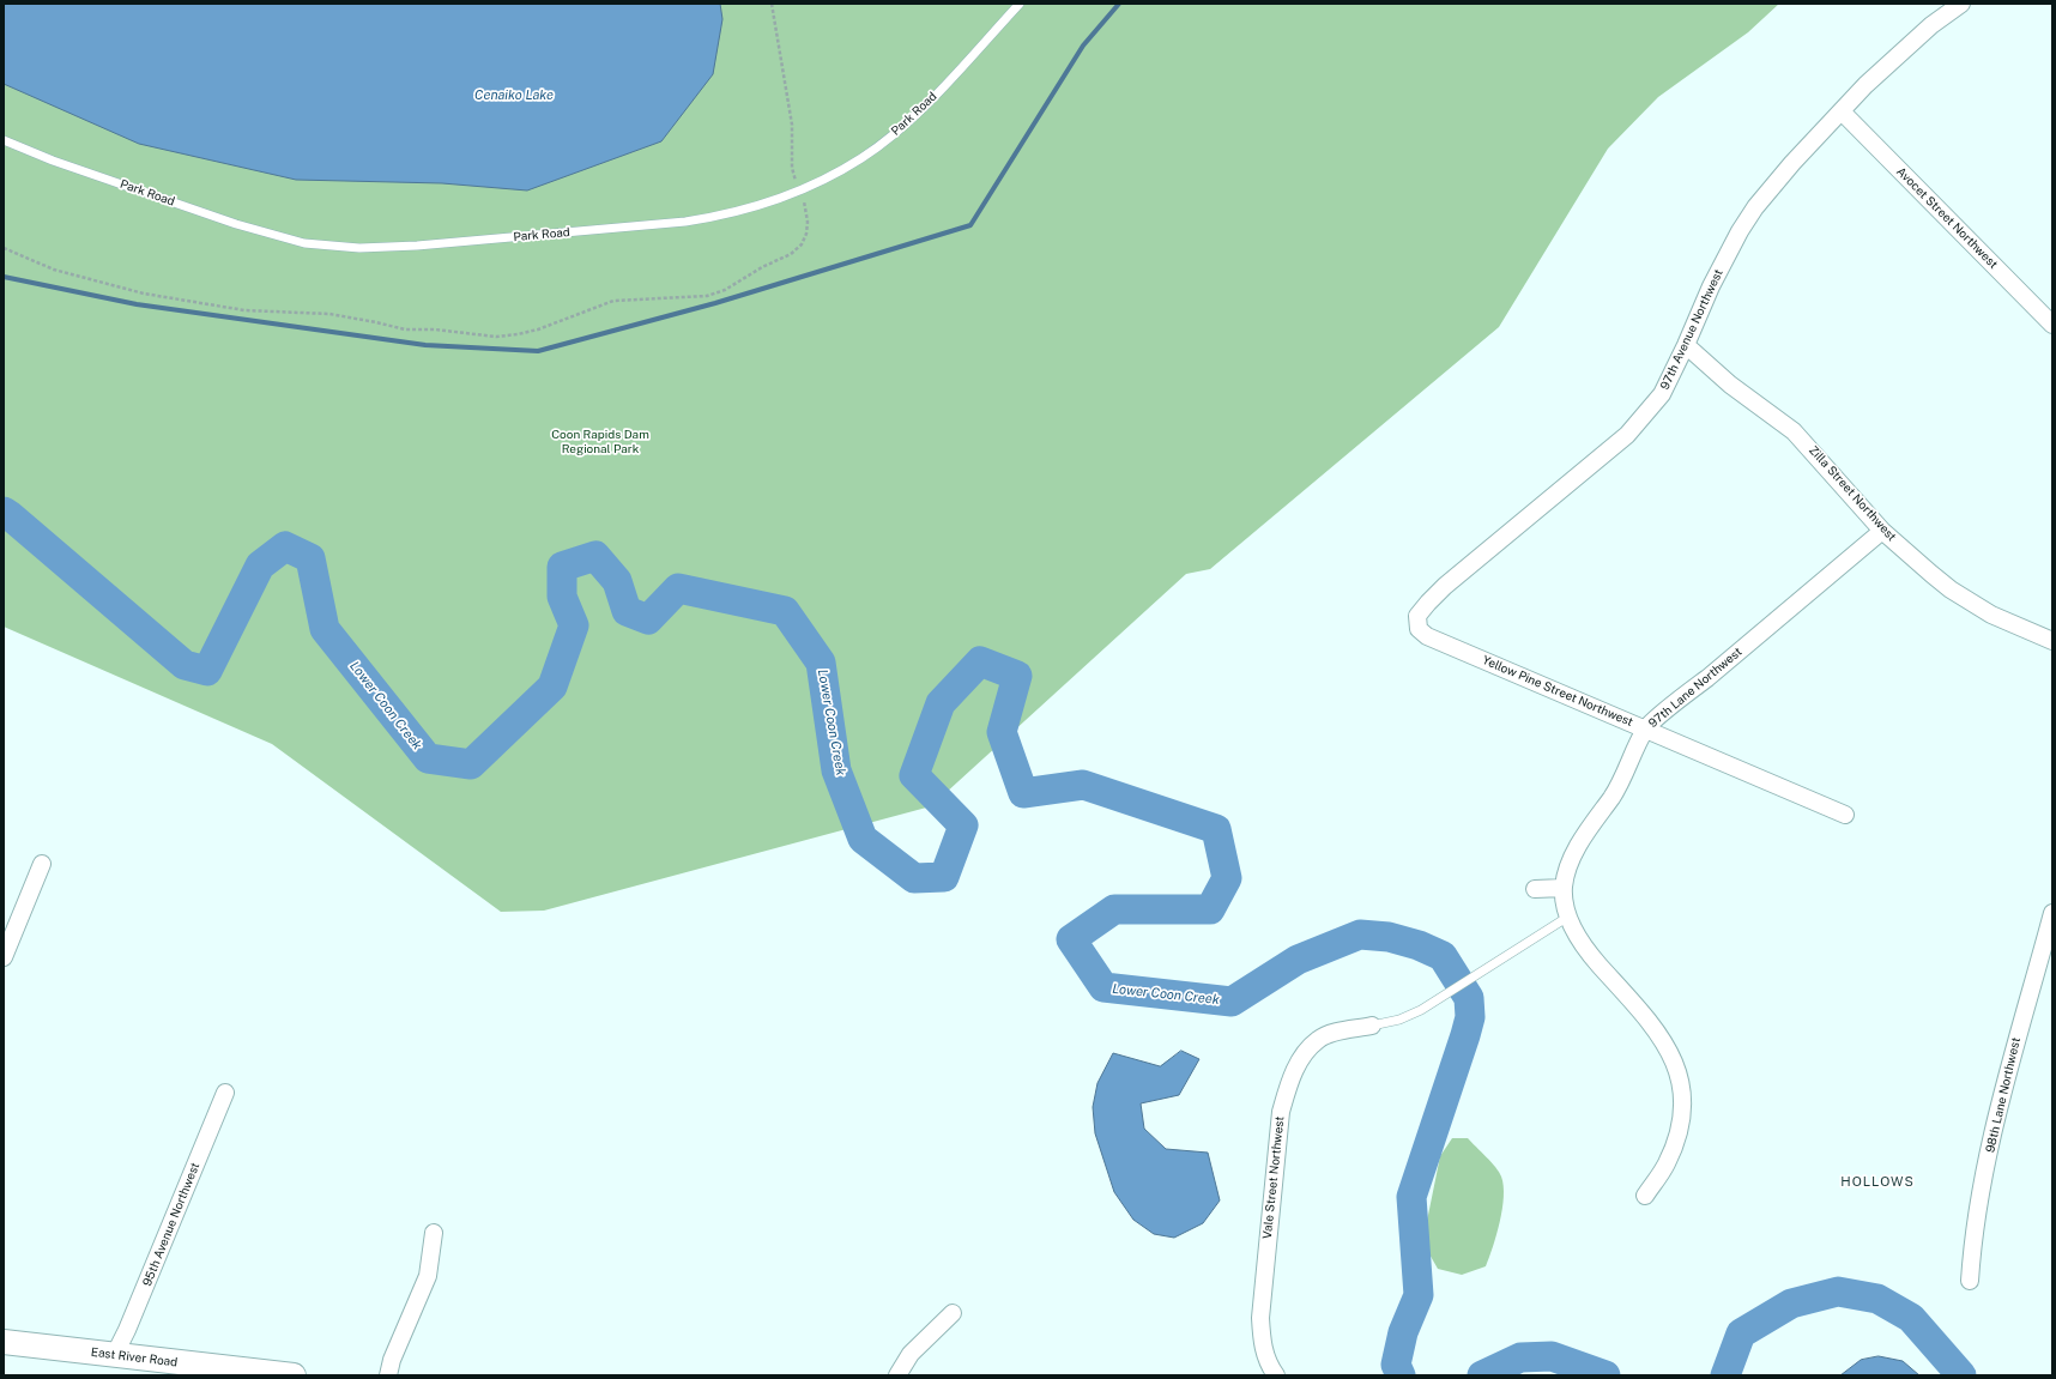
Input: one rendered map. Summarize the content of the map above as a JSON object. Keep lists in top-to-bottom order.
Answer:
{
  "streets": {
    "main road": ["East River Road"],
    "street": [
      "Avocet Street Northwest",
      "97th Avenue Northwest",
      "Zilla Street Northwest",
      "97th Lane Northwest",
      "Yellow Pine Street Northwest",
      "98th Lane Northwest",
      "Vale Street Northwest",
      "95th Avenue Northwest"
    ],
    "lane": ["Park Road"]
  },
  "crossings": [
    ["Avocet Street Northwest", "97th Avenue Northwest"],
    ["97th Avenue Northwest", "Zilla Street Northwest"],
    ["97th Avenue Northwest", "Yellow Pine Street Northwest"],
    ["Zilla Street Northwest", "97th Lane Northwest"],
    ["97th Lane Northwest", "Yellow Pine Street Northwest"],
    ["97th Lane Northwest", "Vale Street Northwest"],
    ["95th Avenue Northwest", "East River Road"]
  ],
  "districts": ["HOLLOWS"],
  "water": ["Cenaiko Lake", "Lower Coon Creek"],
  "parks": ["Coon Rapids Dam Regional Park"]
}
